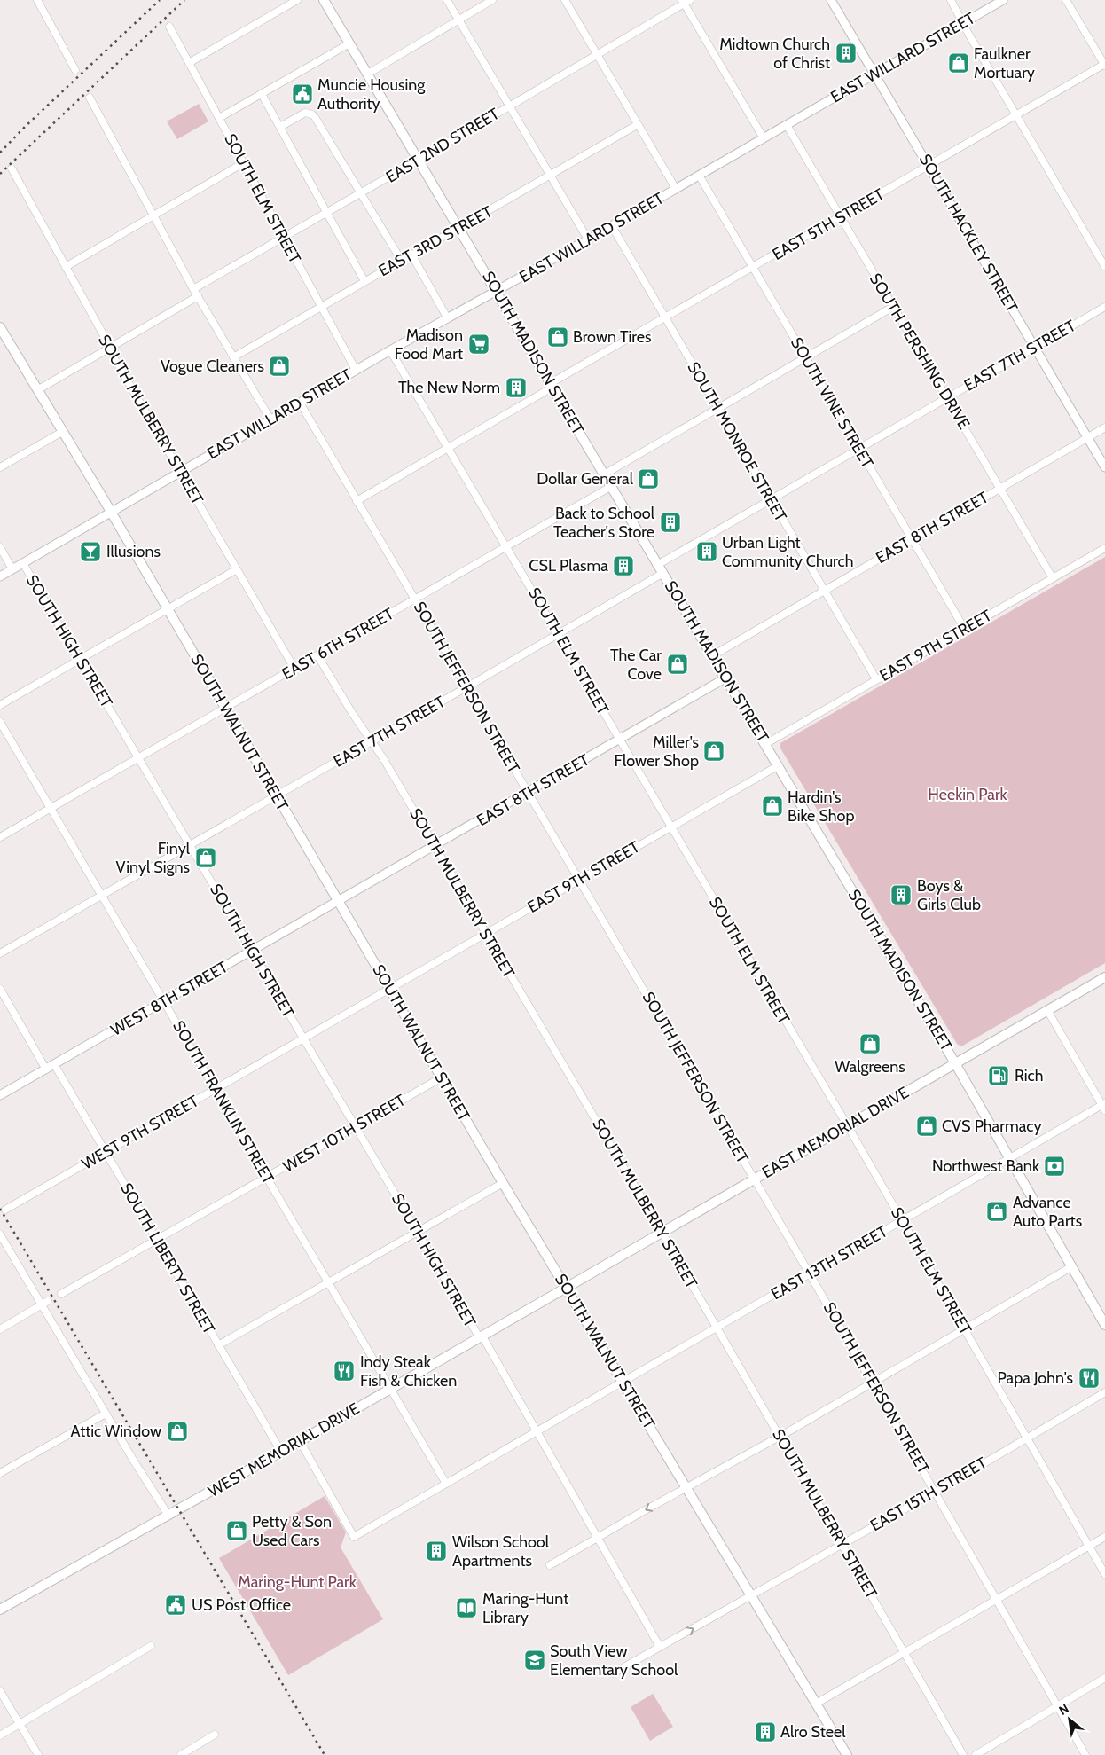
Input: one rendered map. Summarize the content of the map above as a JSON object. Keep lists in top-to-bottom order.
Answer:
{
  "streets": {
    "main road": [
      "SOUTH MADISON STREET",
      "SOUTH WALNUT STREET",
      "EAST MEMORIAL DRIVE",
      "WEST MEMORIAL DRIVE"
    ],
    "street": [
      "EAST WILLARD STREET",
      "EAST 2ND STREET",
      "SOUTH ELM STREET",
      "EAST 5TH STREET",
      "SOUTH HACKLEY STREET",
      "EAST 3RD STREET",
      "SOUTH PERSHING DRIVE",
      "EAST 7TH STREET",
      "SOUTH VINE STREET",
      "SOUTH MULBERRY STREET",
      "SOUTH MONROE STREET",
      "EAST 8TH STREET",
      "SOUTH HIGH STREET",
      "EAST 6TH STREET",
      "EAST 9TH STREET",
      "SOUTH JEFFERSON STREET",
      "WEST 8TH STREET",
      "SOUTH FRANKLIN STREET",
      "WEST 9TH STREET",
      "WEST 10TH STREET",
      "SOUTH LIBERTY STREET",
      "EAST 13TH STREET",
      "EAST 15TH STREET"
    ]
  },
  "crossings": [
    ["EAST WILLARD STREET", "SOUTH ELM STREET"],
    ["EAST WILLARD STREET", "SOUTH HACKLEY STREET"],
    ["EAST WILLARD STREET", "SOUTH PERSHING DRIVE"],
    ["EAST WILLARD STREET", "SOUTH MADISON STREET"],
    ["EAST WILLARD STREET", "SOUTH VINE STREET"],
    ["EAST WILLARD STREET", "SOUTH MULBERRY STREET"],
    ["EAST WILLARD STREET", "SOUTH MONROE STREET"],
    ["EAST WILLARD STREET", "SOUTH HIGH STREET"],
    ["EAST WILLARD STREET", "SOUTH JEFFERSON STREET"],
    ["EAST WILLARD STREET", "SOUTH WALNUT STREET"],
    ["EAST 2ND STREET", "SOUTH ELM STREET"],
    ["EAST 2ND STREET", "SOUTH MADISON STREET"],
    ["SOUTH ELM STREET", "EAST 5TH STREET"],
    ["SOUTH ELM STREET", "EAST 3RD STREET"],
    ["SOUTH ELM STREET", "EAST 7TH STREET"],
    ["SOUTH ELM STREET", "EAST 8TH STREET"],
    ["SOUTH ELM STREET", "EAST 6TH STREET"],
    ["SOUTH ELM STREET", "EAST 9TH STREET"],
    ["SOUTH ELM STREET", "EAST MEMORIAL DRIVE"],
    ["SOUTH ELM STREET", "EAST 13TH STREET"],
    ["SOUTH ELM STREET", "EAST 15TH STREET"],
    ["EAST 5TH STREET", "SOUTH HACKLEY STREET"],
    ["EAST 5TH STREET", "SOUTH PERSHING DRIVE"],
    ["EAST 5TH STREET", "SOUTH MADISON STREET"],
    ["EAST 5TH STREET", "SOUTH VINE STREET"],
    ["EAST 5TH STREET", "SOUTH MONROE STREET"],
    ["EAST 5TH STREET", "SOUTH JEFFERSON STREET"],
    ["SOUTH HACKLEY STREET", "EAST 7TH STREET"],
    ["SOUTH HACKLEY STREET", "EAST 8TH STREET"],
    ["EAST 3RD STREET", "SOUTH MADISON STREET"],
    ["SOUTH PERSHING DRIVE", "EAST 7TH STREET"],
    ["SOUTH PERSHING DRIVE", "EAST 8TH STREET"],
    ["SOUTH PERSHING DRIVE", "EAST 9TH STREET"],
    ["SOUTH MADISON STREET", "EAST 7TH STREET"],
    ["SOUTH MADISON STREET", "EAST 8TH STREET"],
    ["SOUTH MADISON STREET", "EAST 6TH STREET"],
    ["SOUTH MADISON STREET", "EAST 9TH STREET"],
    ["SOUTH MADISON STREET", "EAST MEMORIAL DRIVE"],
    ["SOUTH MADISON STREET", "EAST 13TH STREET"],
    ["EAST 7TH STREET", "SOUTH VINE STREET"],
    ["EAST 7TH STREET", "SOUTH MULBERRY STREET"],
    ["EAST 7TH STREET", "SOUTH MONROE STREET"],
    ["EAST 7TH STREET", "SOUTH HIGH STREET"],
    ["EAST 7TH STREET", "SOUTH JEFFERSON STREET"],
    ["EAST 7TH STREET", "SOUTH WALNUT STREET"],
    ["EAST 7TH STREET", "SOUTH FRANKLIN STREET"],
    ["SOUTH VINE STREET", "EAST 8TH STREET"],
    ["SOUTH VINE STREET", "EAST 9TH STREET"],
    ["SOUTH MULBERRY STREET", "EAST 8TH STREET"],
    ["SOUTH MULBERRY STREET", "EAST 6TH STREET"],
    ["SOUTH MULBERRY STREET", "EAST 9TH STREET"],
    ["SOUTH MULBERRY STREET", "EAST MEMORIAL DRIVE"],
    ["SOUTH MULBERRY STREET", "EAST 13TH STREET"],
    ["SOUTH MULBERRY STREET", "EAST 15TH STREET"],
    ["SOUTH MONROE STREET", "EAST 8TH STREET"],
    ["SOUTH MONROE STREET", "EAST 9TH STREET"],
    ["EAST 8TH STREET", "SOUTH JEFFERSON STREET"],
    ["EAST 8TH STREET", "SOUTH WALNUT STREET"],
    ["EAST 8TH STREET", "WEST 8TH STREET"],
    ["SOUTH HIGH STREET", "EAST 6TH STREET"],
    ["SOUTH HIGH STREET", "WEST 8TH STREET"],
    ["SOUTH HIGH STREET", "WEST 9TH STREET"],
    ["SOUTH HIGH STREET", "WEST 10TH STREET"],
    ["SOUTH HIGH STREET", "EAST 13TH STREET"],
    ["SOUTH HIGH STREET", "WEST MEMORIAL DRIVE"],
    ["SOUTH HIGH STREET", "EAST 15TH STREET"],
    ["EAST 6TH STREET", "SOUTH JEFFERSON STREET"],
    ["EAST 6TH STREET", "SOUTH WALNUT STREET"],
    ["EAST 6TH STREET", "SOUTH FRANKLIN STREET"],
    ["EAST 9TH STREET", "SOUTH JEFFERSON STREET"],
    ["EAST 9TH STREET", "SOUTH WALNUT STREET"],
    ["EAST 9TH STREET", "WEST 9TH STREET"],
    ["SOUTH JEFFERSON STREET", "EAST MEMORIAL DRIVE"],
    ["SOUTH JEFFERSON STREET", "EAST 13TH STREET"],
    ["SOUTH JEFFERSON STREET", "EAST 15TH STREET"],
    ["SOUTH WALNUT STREET", "WEST 8TH STREET"],
    ["SOUTH WALNUT STREET", "WEST 9TH STREET"],
    ["SOUTH WALNUT STREET", "EAST MEMORIAL DRIVE"],
    ["SOUTH WALNUT STREET", "WEST 10TH STREET"],
    ["SOUTH WALNUT STREET", "EAST 13TH STREET"],
    ["SOUTH WALNUT STREET", "WEST MEMORIAL DRIVE"],
    ["SOUTH WALNUT STREET", "EAST 15TH STREET"],
    ["WEST 8TH STREET", "SOUTH FRANKLIN STREET"],
    ["WEST 8TH STREET", "SOUTH LIBERTY STREET"],
    ["SOUTH FRANKLIN STREET", "WEST 9TH STREET"],
    ["SOUTH FRANKLIN STREET", "WEST 10TH STREET"],
    ["SOUTH FRANKLIN STREET", "EAST 13TH STREET"],
    ["SOUTH FRANKLIN STREET", "WEST MEMORIAL DRIVE"],
    ["WEST 9TH STREET", "SOUTH LIBERTY STREET"],
    ["EAST MEMORIAL DRIVE", "WEST MEMORIAL DRIVE"],
    ["WEST 10TH STREET", "SOUTH LIBERTY STREET"],
    ["SOUTH LIBERTY STREET", "WEST MEMORIAL DRIVE"],
    ["EAST 13TH STREET", "WEST MEMORIAL DRIVE"]
  ],
  "parks": ["Heekin Park", "Maring-Hunt Park"],
  "places": {
    "building": [
      "Midtown Church of Christ",
      "The New Norm",
      "Back to School Teacher's Store",
      "Urban Light Community Church",
      "CSL Plasma",
      "Boys & Girls Club",
      "Wilson School Apartments",
      "Alro Steel"
    ],
    "shop": [
      "Faulkner Mortuary",
      "Brown Tires",
      "Vogue Cleaners",
      "Dollar General",
      "The Car Cove",
      "Miller's Flower Shop",
      "Hardin's Bike Shop",
      "Finyl Vinyl Signs",
      "Walgreens",
      "CVS Pharmacy",
      "Advance Auto Parts",
      "Attic Window",
      "Petty & Son Used Cars"
    ],
    "public building": ["Muncie Housing Authority", "US Post Office"],
    "supermarket": ["Madison Food Mart"],
    "bar": ["Illusions"],
    "fuel station": ["Rich"],
    "bank": ["Northwest Bank"],
    "restaurant": ["Indy Steak Fish & Chicken", "Papa John's"],
    "library": ["Maring-Hunt Library"],
    "school or university": ["South View Elementary School"]
  },
  "north": "top left"
}
